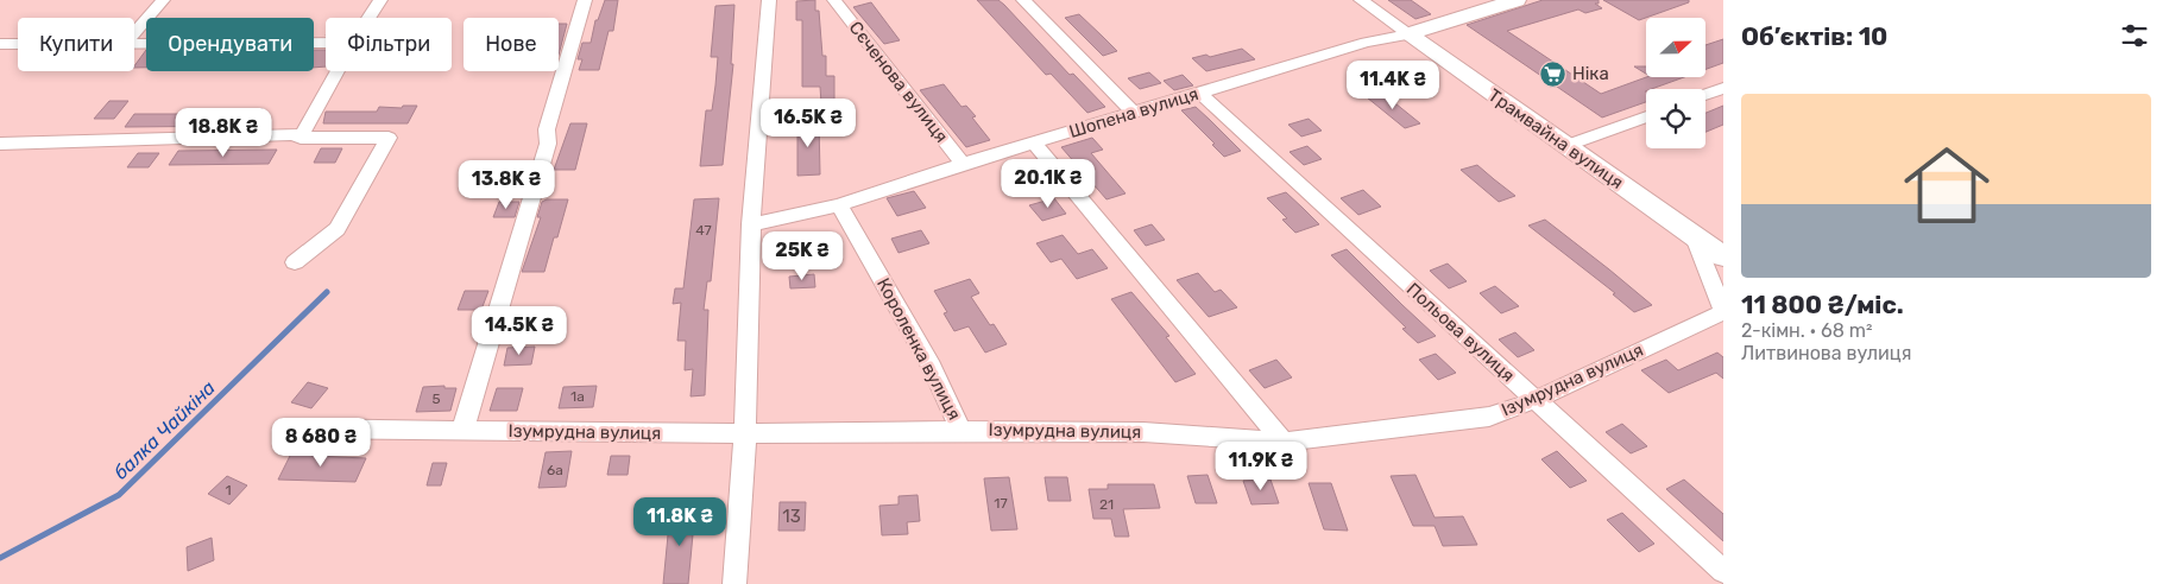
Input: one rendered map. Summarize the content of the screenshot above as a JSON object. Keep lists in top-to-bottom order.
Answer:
{
  "streets": {
    "street": [
      "Сєченова вулиця",
      "Шопена вулиця",
      "Трамвайна вулиця",
      "Польова вулиця",
      "Короленка вулиця",
      "Ізумрудна вулиця"
    ]
  },
  "crossings": [
    ["Сєченова вулиця", "Шопена вулиця"],
    ["Шопена вулиця", "Трамвайна вулиця"],
    ["Шопена вулиця", "Польова вулиця"],
    ["Шопена вулиця", "Короленка вулиця"],
    ["Трамвайна вулиця", "Ізумрудна вулиця"],
    ["Польова вулиця", "Ізумрудна вулиця"],
    ["Короленка вулиця", "Ізумрудна вулиця"]
  ],
  "water": ["балка Чайкіна"],
  "places": {
    "supermarket": ["Ніка"]
  },
  "house_numbers": [
    "47",
    "1а",
    "5",
    "6а",
    "1",
    "17",
    "21",
    "13"
  ],
  "north": "right",
  "page": {
    "heading": "Об’єктів: 10",
    "chip": [
      "Купити",
      "Орендувати",
      "Фільтри",
      "Нове"
    ],
    "price": [
      "11.4K ₴",
      "16.5K ₴",
      "18.8K ₴",
      "20.1K ₴",
      "13.8K ₴",
      "25K ₴",
      "14.5K ₴",
      "8 680 ₴",
      "11.9K ₴",
      "11.8K ₴"
    ],
    "list": [
      {
        "name": "11 800 ₴/міс.",
        "note": "2-кімн. · 68 m² · Литвинова вулиця"
      }
    ]
  }
}
